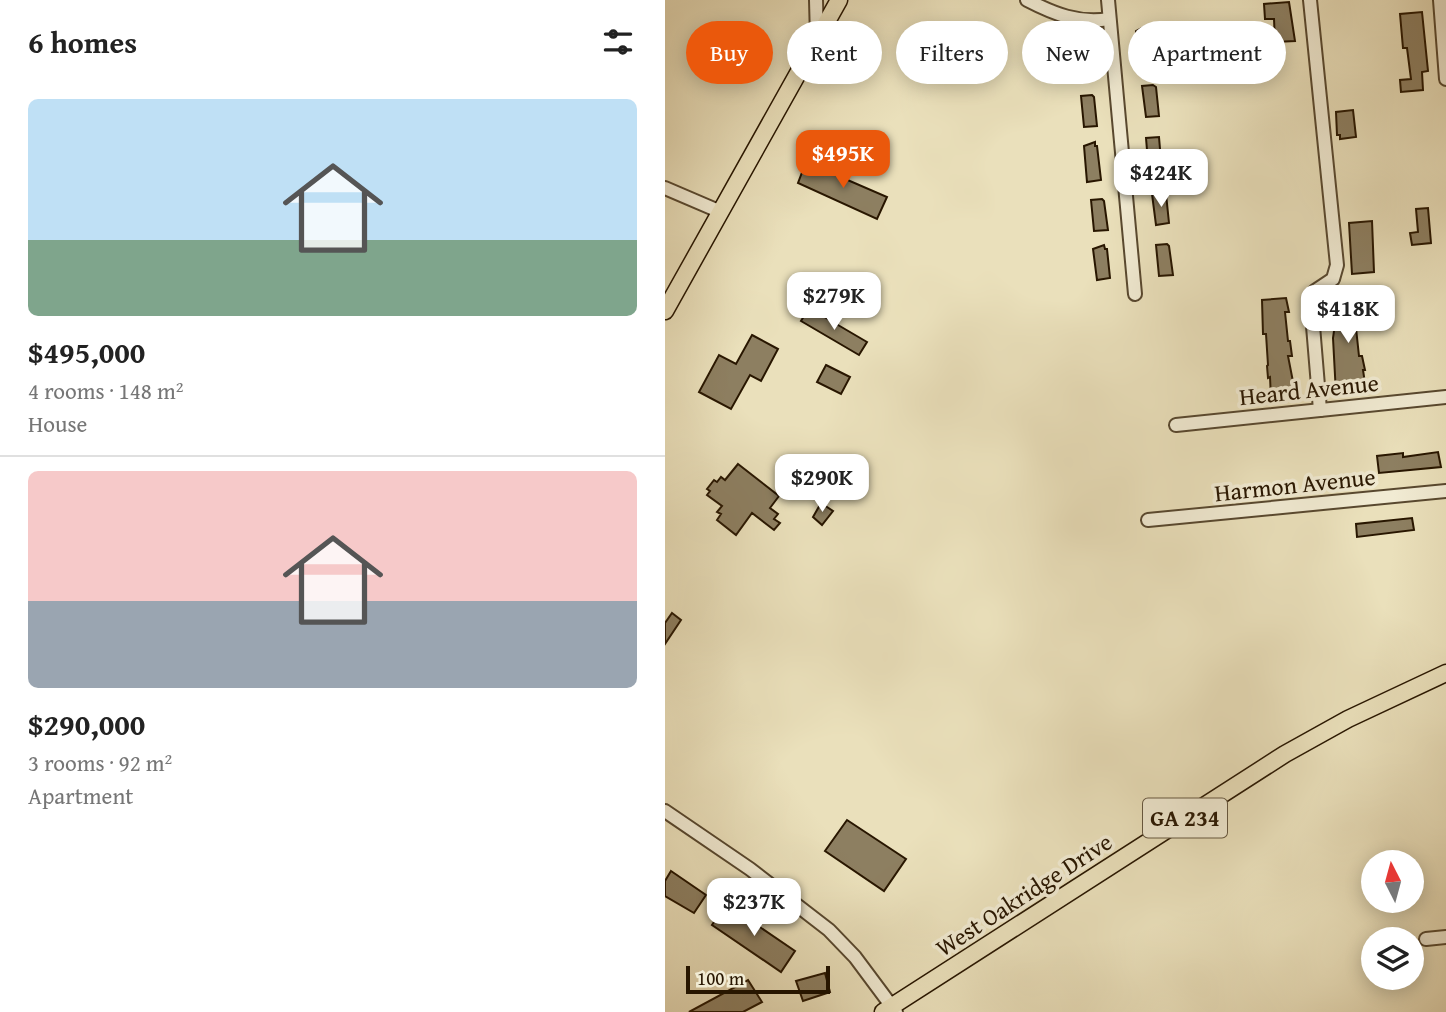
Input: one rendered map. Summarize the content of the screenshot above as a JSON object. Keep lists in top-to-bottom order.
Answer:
{
  "streets": {
    "main road": ["GA 234", "West Oakridge Drive"],
    "street": ["Heard Avenue", "Harmon Avenue"]
  },
  "scale_bar": "100 m",
  "north": "top",
  "page": {
    "heading": "6 homes",
    "chip": [
      "Buy",
      "Rent",
      "Filters",
      "New",
      "Apartment"
    ],
    "list": [
      {
        "name": "$495,000",
        "note": "4 rooms · 148 m² · House"
      },
      {
        "name": "$290,000",
        "note": "3 rooms · 92 m² · Apartment"
      }
    ],
    "price": [
      "$495K",
      "$424K",
      "$279K",
      "$418K",
      "$290K",
      "$237K"
    ],
    "scale": "100 m"
  }
}
